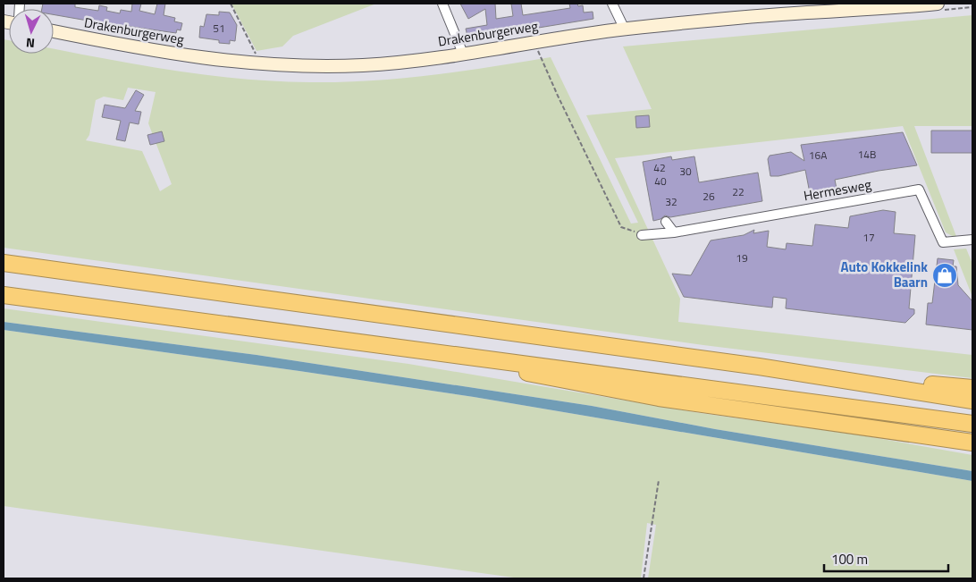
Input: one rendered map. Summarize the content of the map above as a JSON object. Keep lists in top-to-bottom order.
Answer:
{
  "streets": {
    "main road": ["Drakenburgerweg"],
    "street": ["Hermesweg"]
  },
  "places": {
    "shop": ["Auto Kokkelink Baarn"]
  },
  "house_numbers": [
    "51",
    "14B",
    "16A",
    "42",
    "30",
    "40",
    "22",
    "26",
    "32",
    "17",
    "19"
  ],
  "scale_bar": "100 m",
  "north": "bottom"
}
